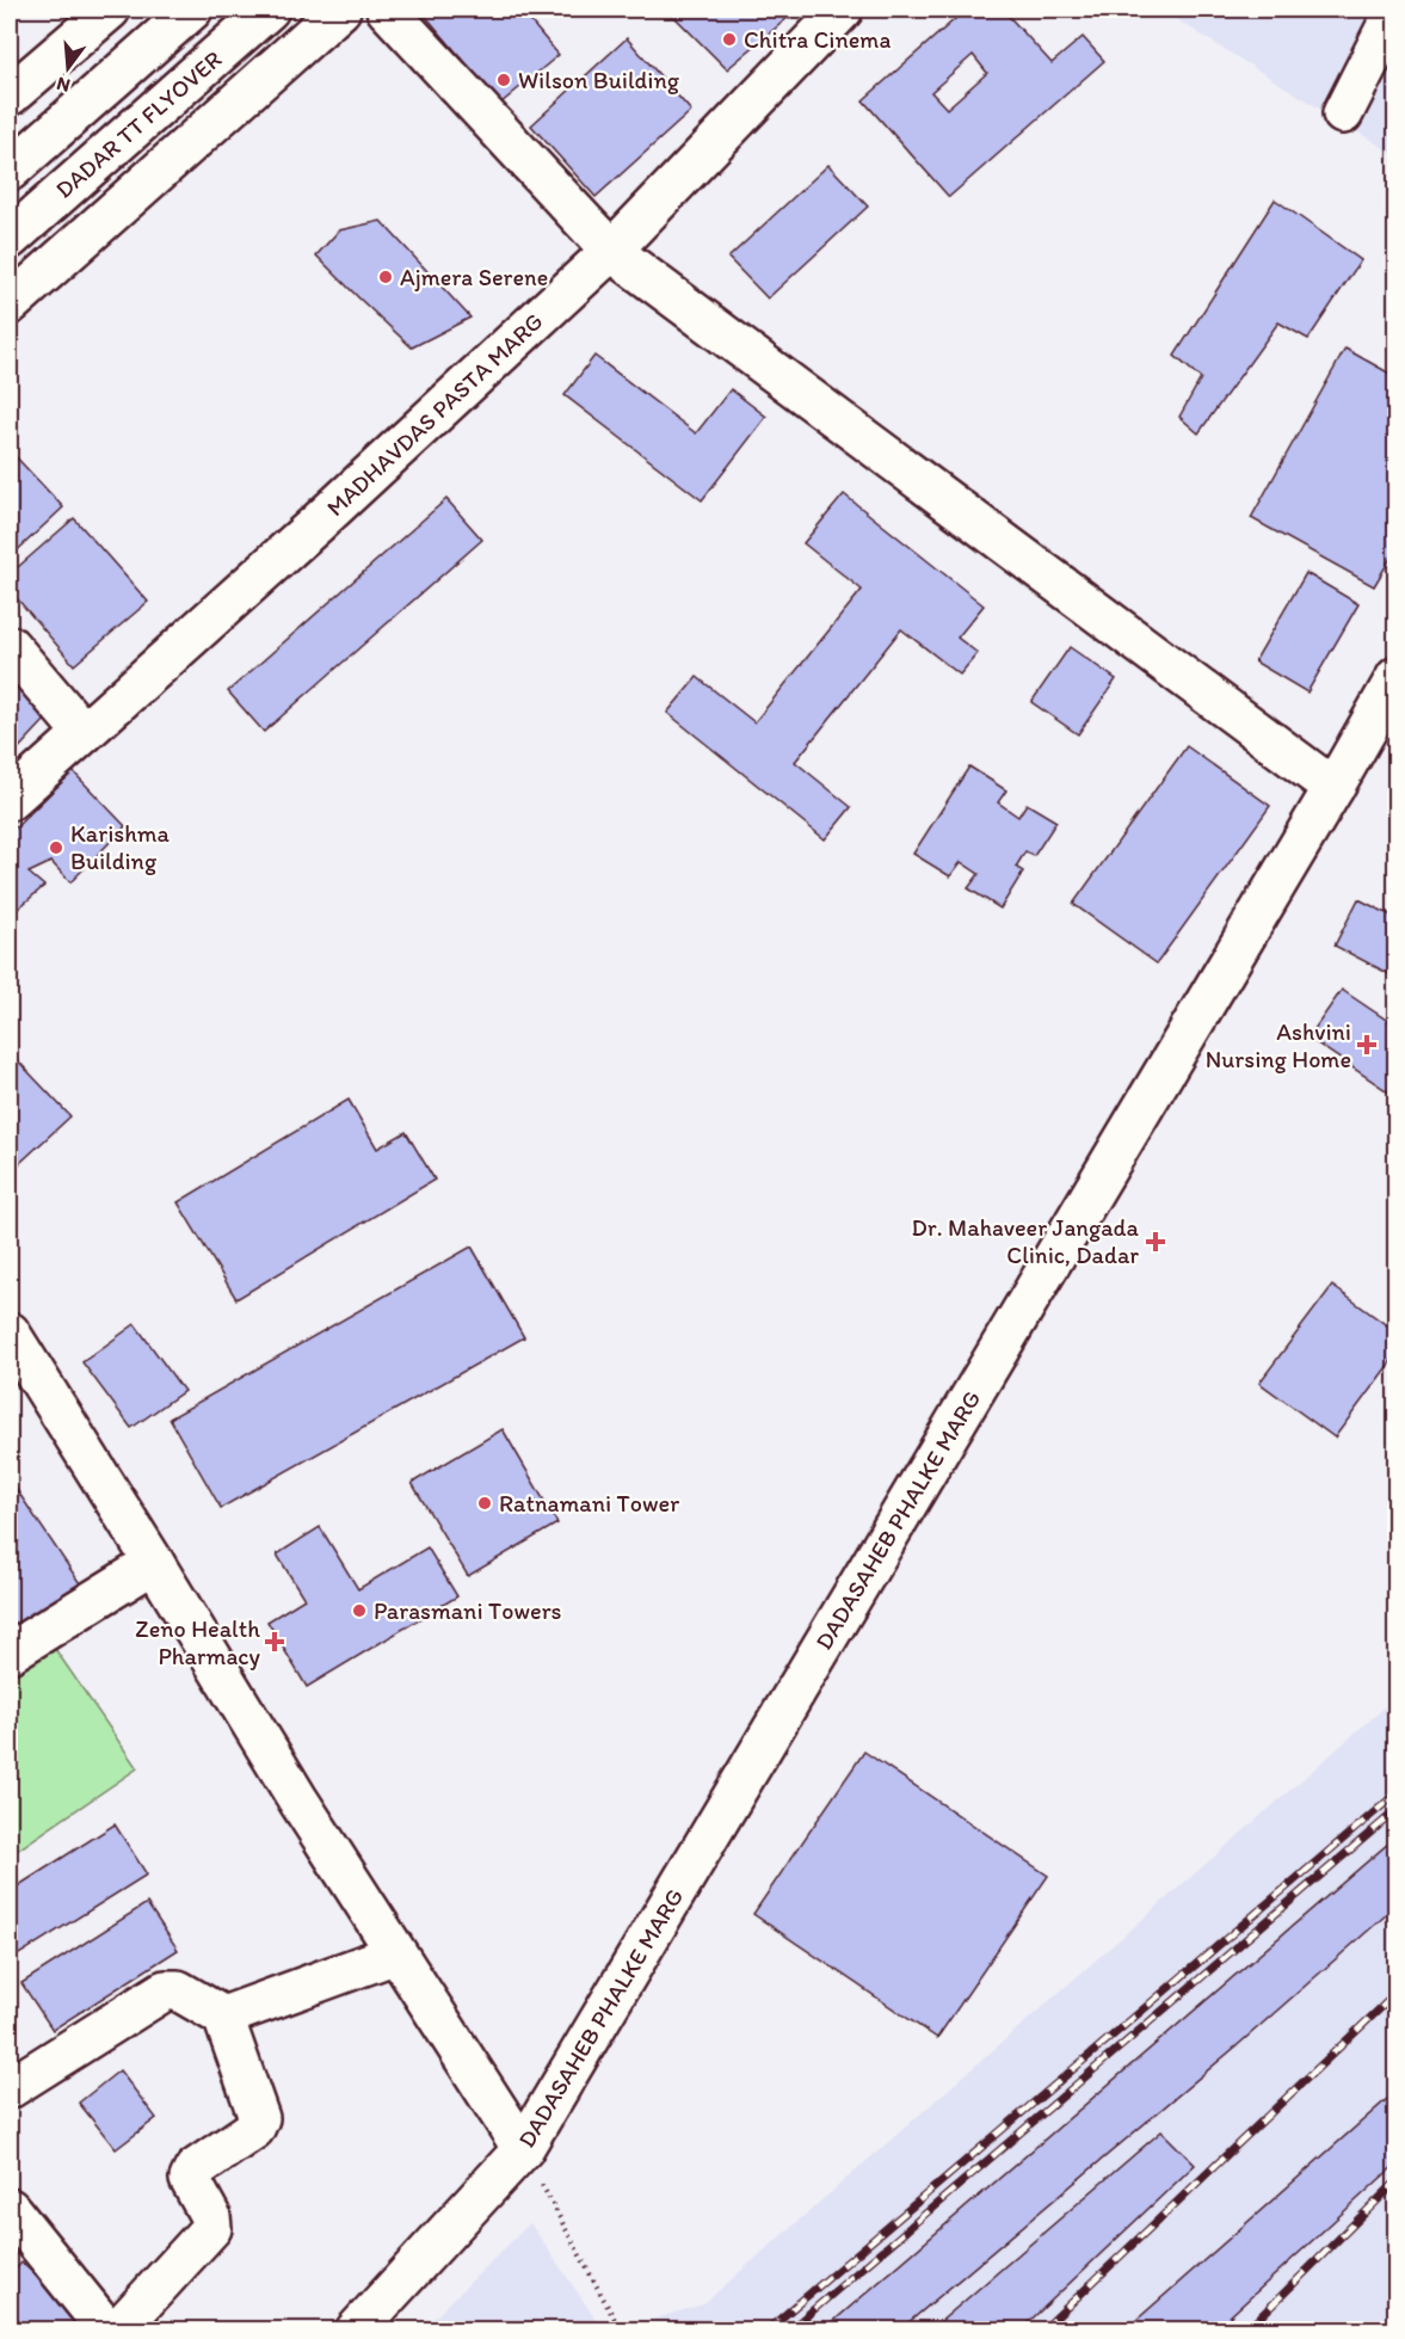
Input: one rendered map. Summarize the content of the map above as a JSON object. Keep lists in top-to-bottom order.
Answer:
{
  "streets": {
    "main road": ["DADAR TT FLYOVER", "MADHAVDAS PASTA MARG", "DADASAHEB PHALKE MARG"]
  },
  "places": {
    "other": [
      "Chitra Cinema",
      "Wilson Building",
      "Ajmera Serene",
      "Karishma Building",
      "Ratnamani Tower",
      "Parasmani Towers"
    ],
    "health": ["Ashvini Nursing Home", "Dr. Mahaveer Jangada Clinic, Dadar", "Zeno Health Pharmacy"]
  },
  "north": "bottom"
}
